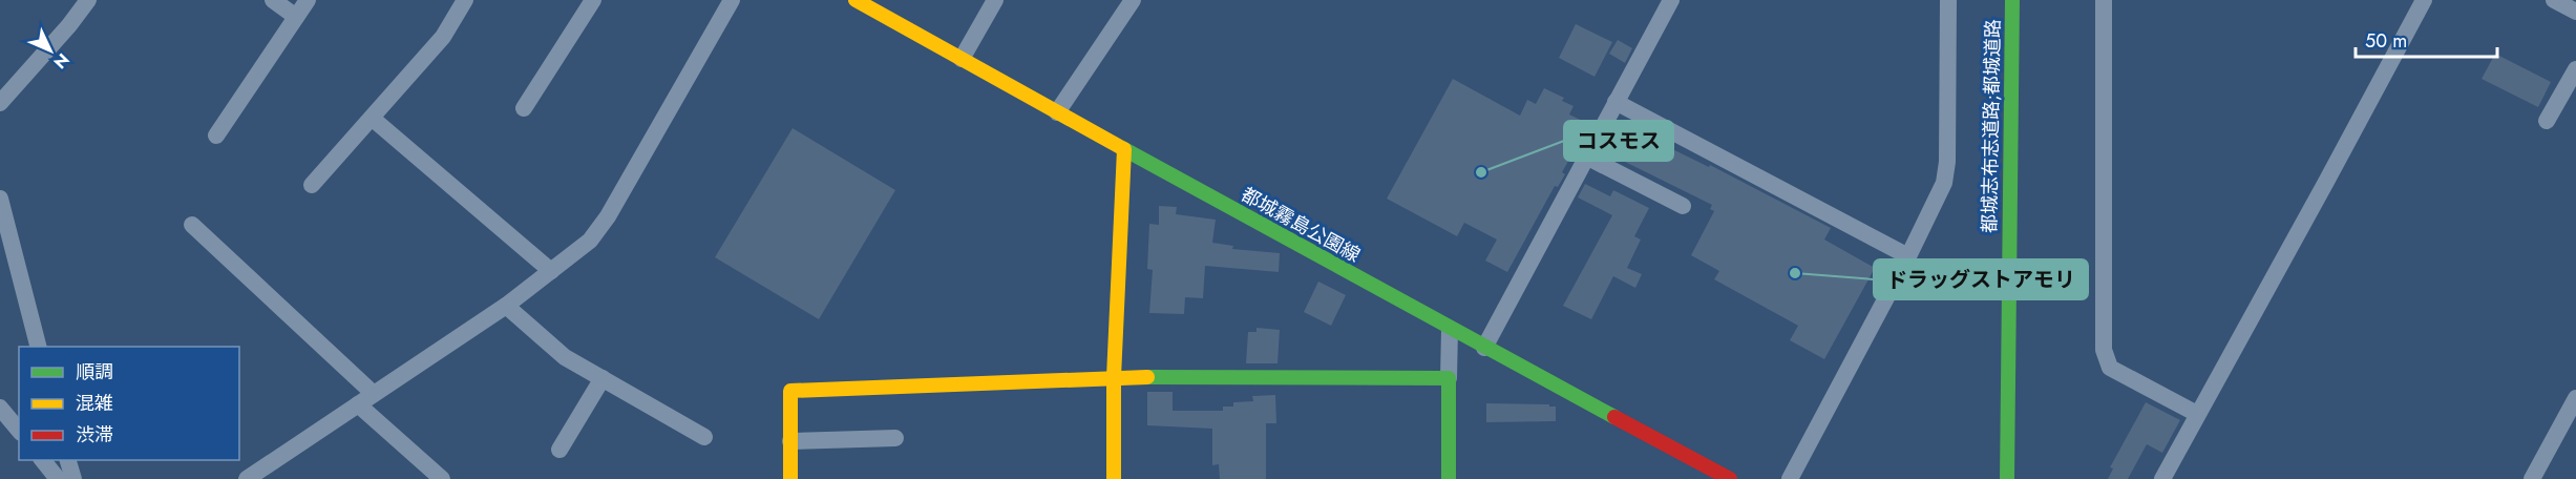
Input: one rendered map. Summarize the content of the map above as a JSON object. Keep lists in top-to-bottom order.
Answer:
{
  "streets": {
    "main road": ["都城志布志道路;都城道路", "都城霧島公園線"]
  },
  "places": ["コスモス", "ドラッグストアモリ"],
  "legend": ["順調", "混雑", "渋滞"],
  "scale_bar": "50 m",
  "north": "bottom right"
}
